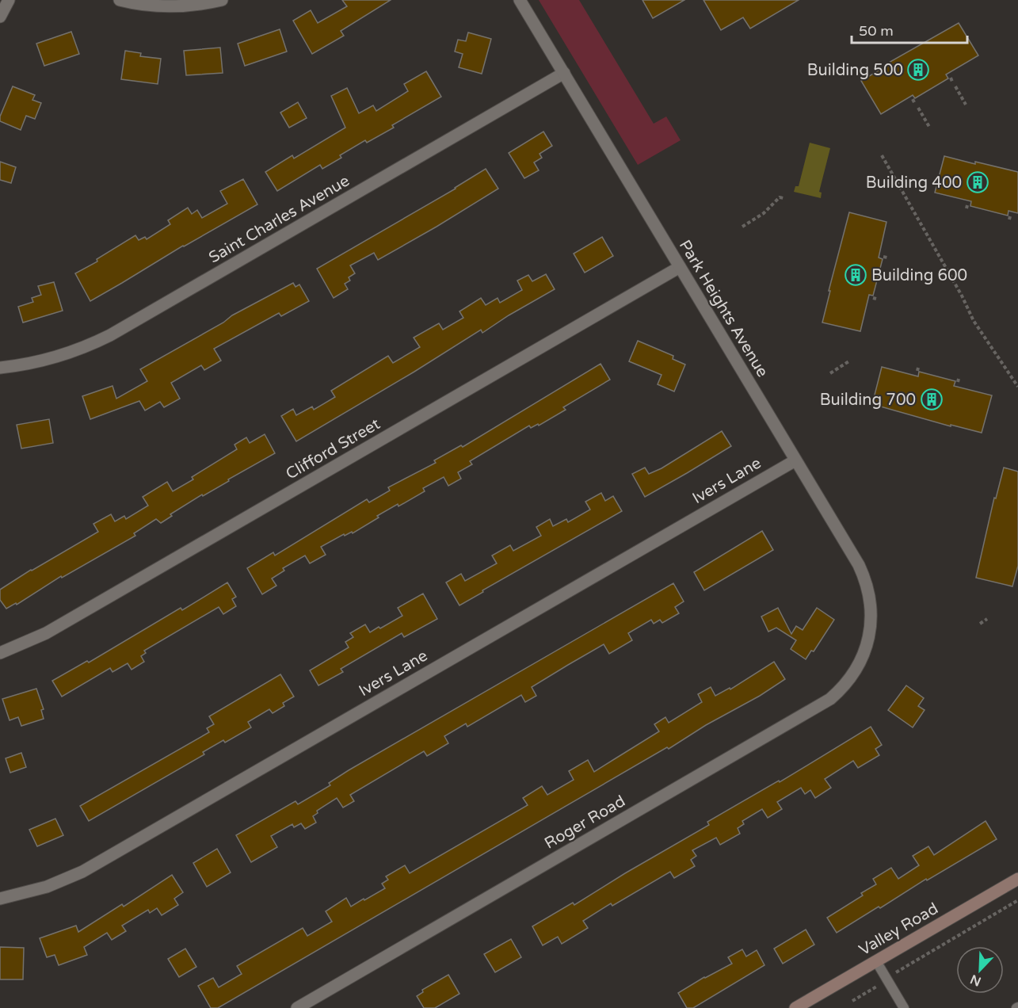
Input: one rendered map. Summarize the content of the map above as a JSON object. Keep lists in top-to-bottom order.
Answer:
{
  "streets": {
    "street": [
      "Saint Charles Avenue",
      "Park Heights Avenue",
      "Clifford Street",
      "Ivers Lane",
      "Roger Road",
      "Valley Road"
    ]
  },
  "crossings": [
    ["Saint Charles Avenue", "Park Heights Avenue"],
    ["Park Heights Avenue", "Clifford Street"],
    ["Park Heights Avenue", "Ivers Lane"],
    ["Park Heights Avenue", "Roger Road"]
  ],
  "places": {
    "building": [
      "Building 500",
      "Building 400",
      "Building 600",
      "Building 700"
    ]
  },
  "scale_bar": "50 m",
  "north": "bottom left"
}
